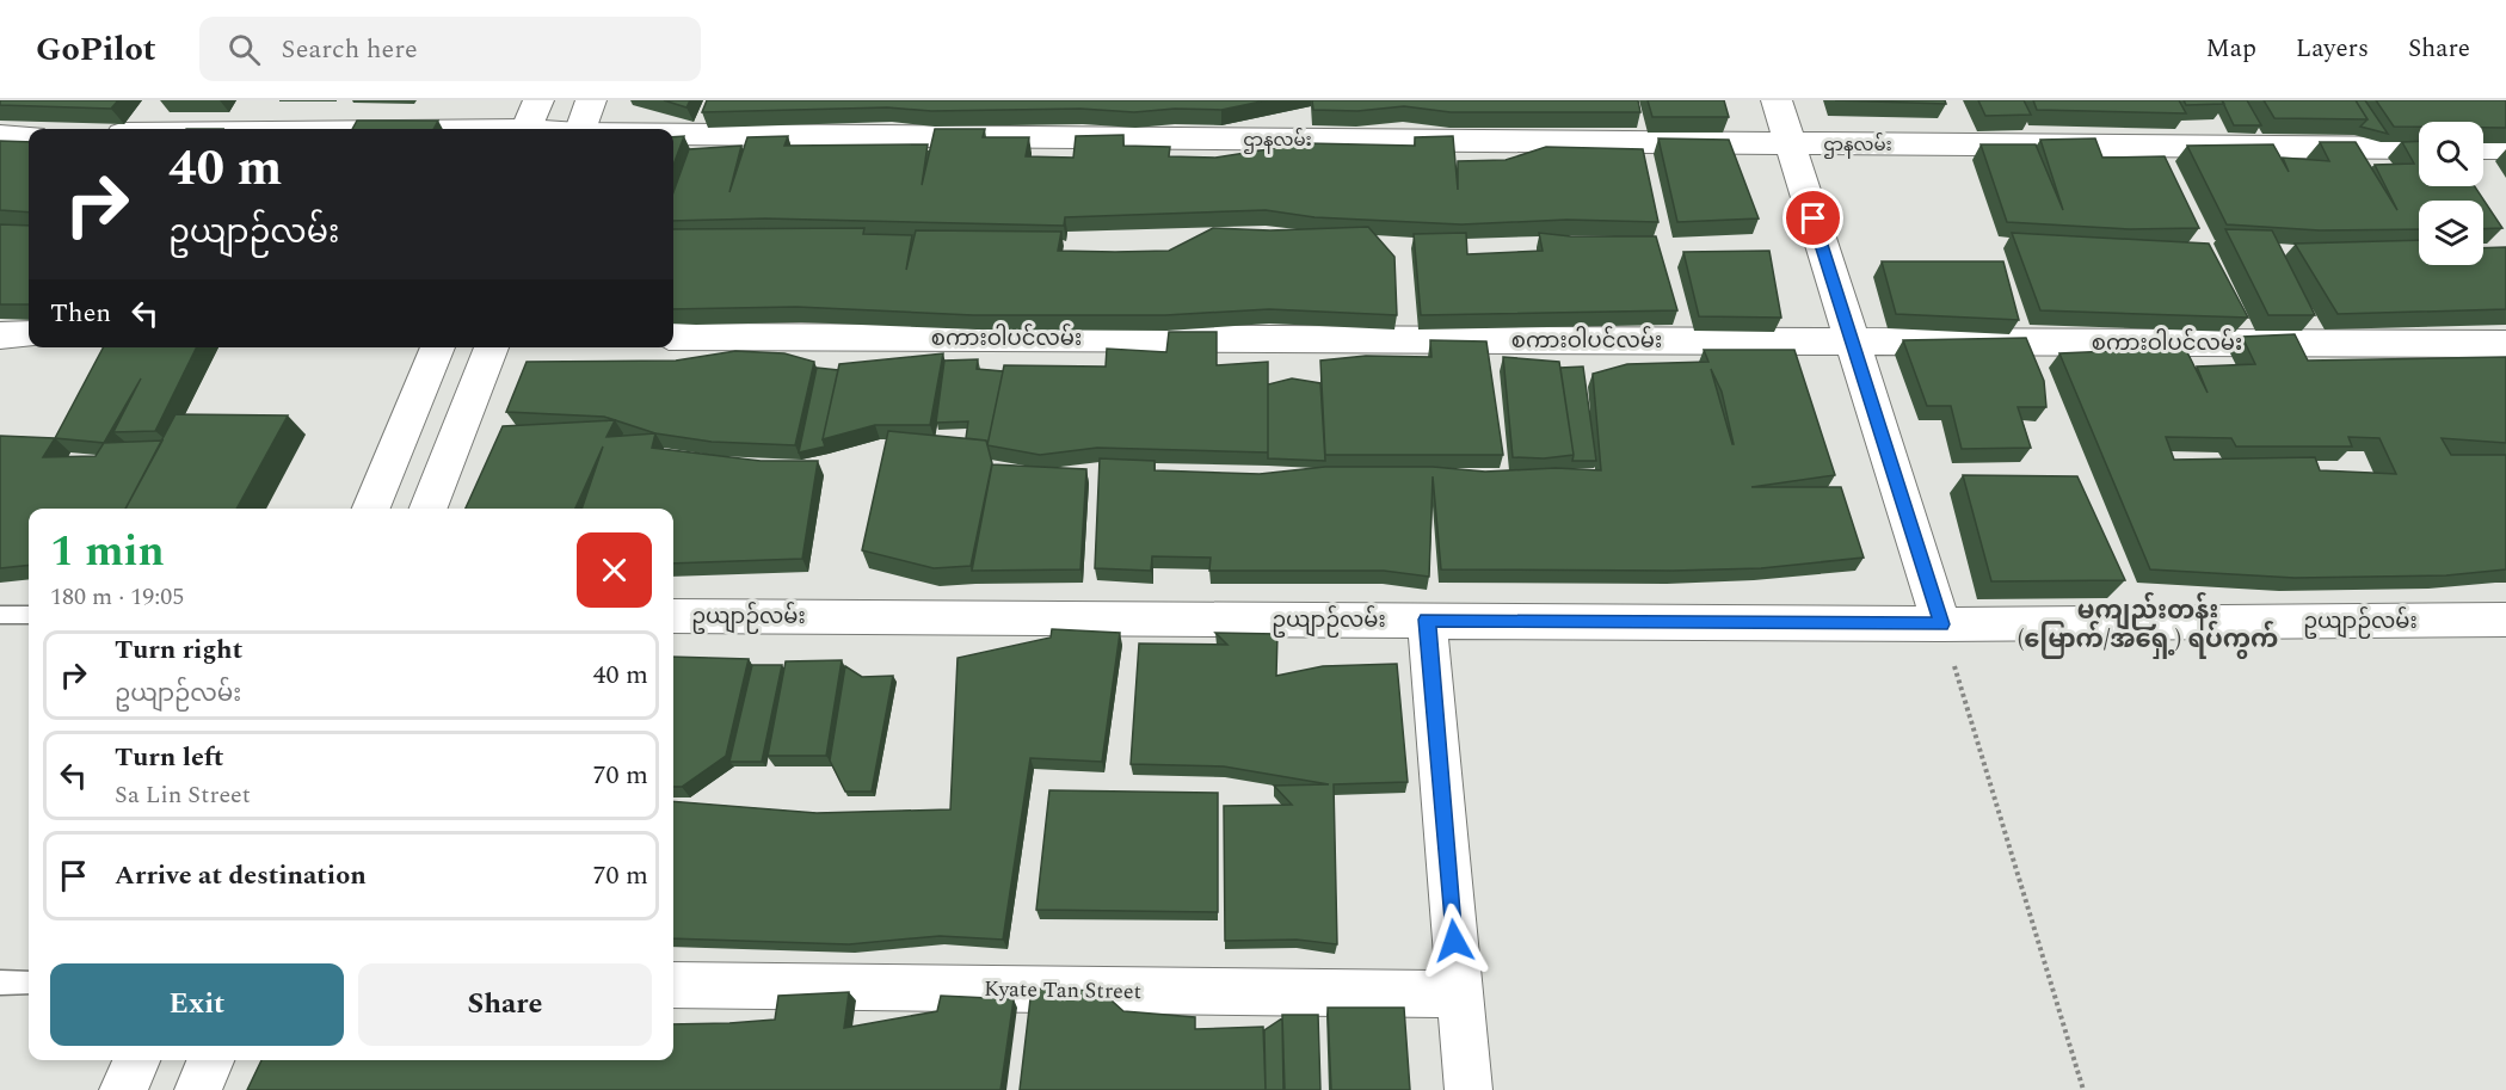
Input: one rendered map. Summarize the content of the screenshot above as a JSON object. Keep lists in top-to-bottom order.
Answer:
{
  "streets": {
    "street": [
      "ဌာနလမ်း",
      "စကားဝါပင်လမ်း",
      "ဥယျာဉ်လမ်း",
      "Kyate Tan Street"
    ]
  },
  "districts": ["မကျည်းတန်း (မြောက်/အရှေ့) ရပ်ကွက်"],
  "page": {
    "header": "GoPilot",
    "search": "Search here",
    "nav": ["Map", "Layers", "Share"],
    "turn": ["40 m", "ဥယျာဉ်လမ်း"],
    "then": "Then",
    "heading": ["1 min", "180 m · 19:05"],
    "list": [
      {
        "name": "Turn right",
        "note": "ဥယျာဉ်လမ်း",
        "value": "40 m"
      },
      {
        "name": "Turn left",
        "note": "Sa Lin Street",
        "value": "70 m"
      },
      {
        "name": "Arrive at destination",
        "value": "70 m"
      }
    ],
    "buttons": ["Exit", "Share"]
  }
}
